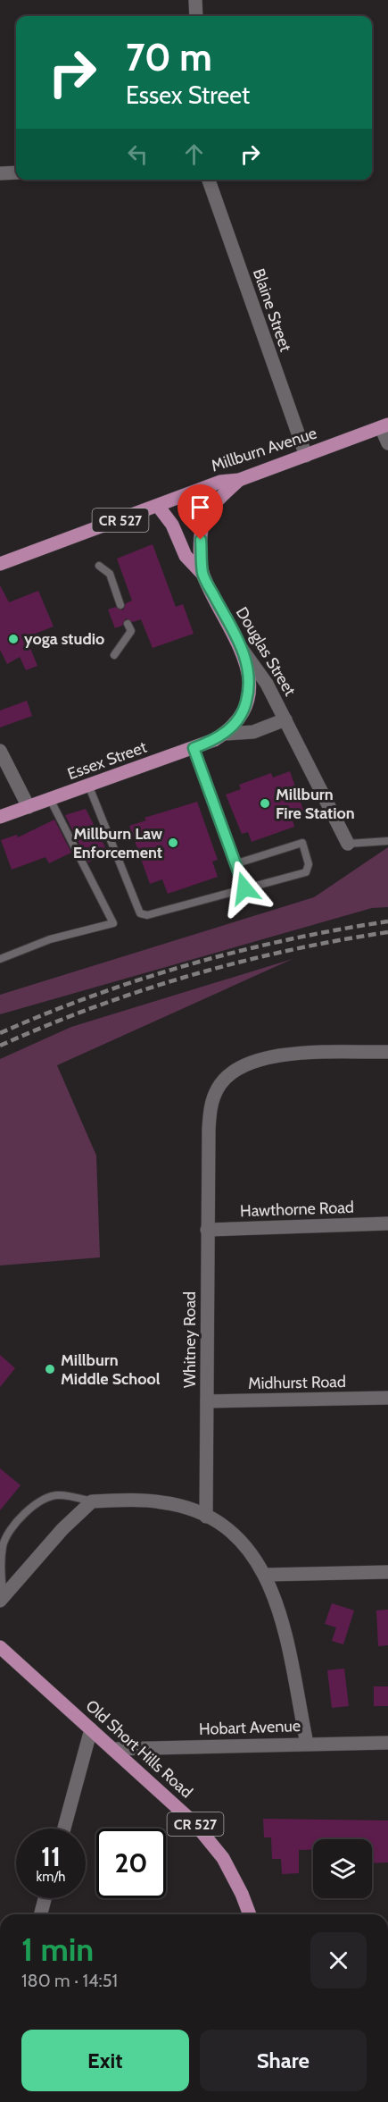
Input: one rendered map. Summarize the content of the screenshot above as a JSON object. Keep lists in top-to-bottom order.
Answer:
{
  "streets": {
    "main road": [
      "Millburn Avenue",
      "CR 527",
      "Douglas Street",
      "Essex Street",
      "Old Short Hills Road"
    ],
    "street": [
      "Blaine Street",
      "Hawthorne Road",
      "Whitney Road",
      "Midhurst Road",
      "Hobart Avenue"
    ]
  },
  "crossings": [
    ["Blaine Street", "Millburn Avenue"],
    ["Millburn Avenue", "Douglas Street"],
    ["Douglas Street", "Essex Street"],
    ["Hawthorne Road", "Whitney Road"],
    ["Whitney Road", "Midhurst Road"],
    ["Hobart Avenue", "Old Short Hills Road"]
  ],
  "places": [
    "yoga studio",
    "Millburn Fire Station",
    "Millburn Law Enforcement",
    "Millburn Middle School"
  ],
  "page": {
    "turn": ["70 m", "Essex Street"],
    "speed": "11 km/h",
    "limit": "20",
    "heading": ["1 min", "180 m · 14:51"],
    "buttons": ["Exit", "Share"]
  }
}
